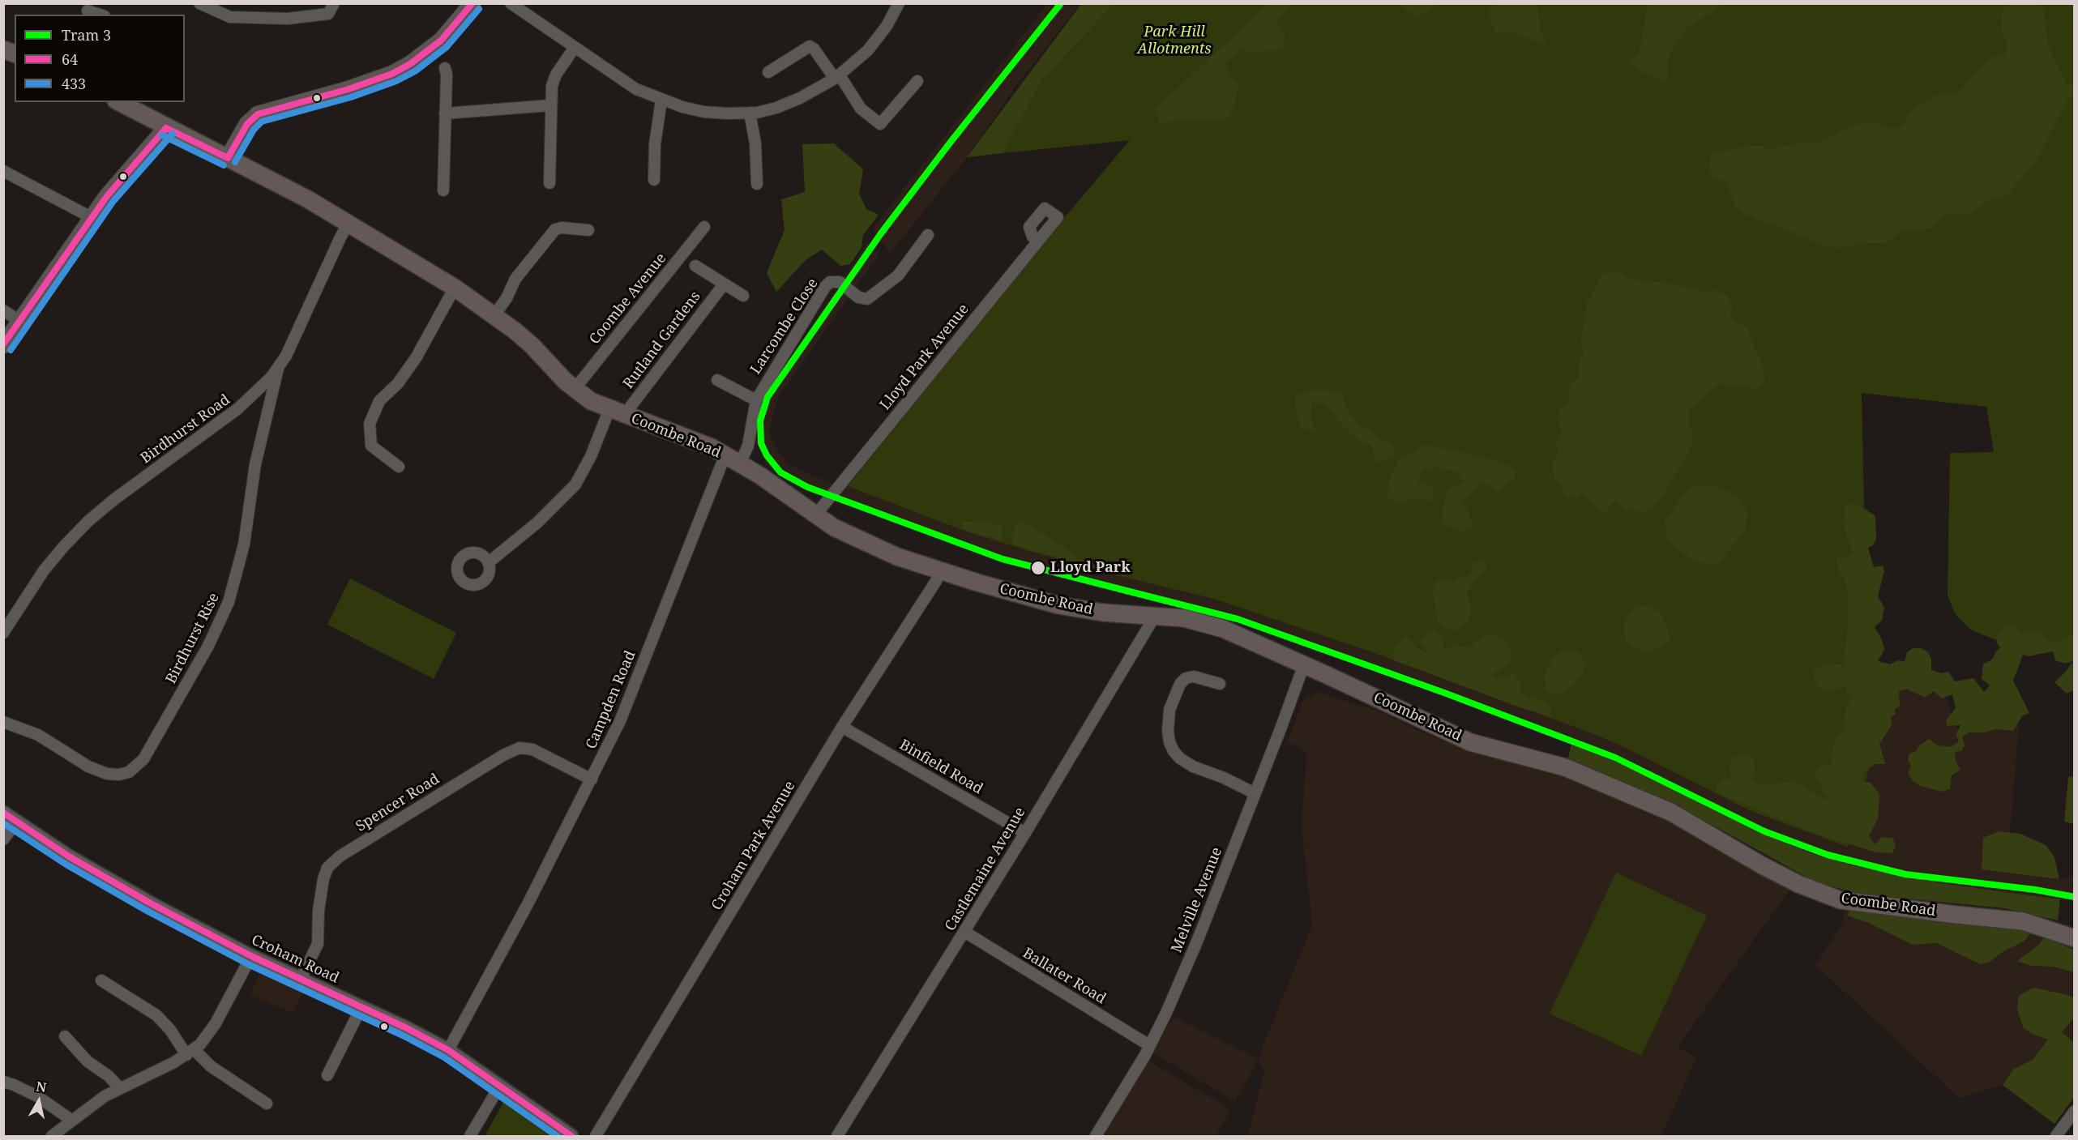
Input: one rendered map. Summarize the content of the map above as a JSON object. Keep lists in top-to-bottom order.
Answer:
{
  "streets": {
    "main road": ["Coombe Road"],
    "street": [
      "Coombe Avenue",
      "Larcombe Close",
      "Rutland Gardens",
      "Lloyd Park Avenue",
      "Birdhurst Road",
      "Birdhurst Rise",
      "Campden Road",
      "Binfield Road",
      "Spencer Road",
      "Croham Park Avenue",
      "Castlemaine Avenue",
      "Melville Avenue",
      "Croham Road",
      "Ballater Road"
    ]
  },
  "crossings": [
    ["Coombe Avenue", "Coombe Road"],
    ["Larcombe Close", "Coombe Road"],
    ["Larcombe Close", "Campden Road"],
    ["Rutland Gardens", "Coombe Road"],
    ["Lloyd Park Avenue", "Coombe Road"],
    ["Birdhurst Road", "Coombe Road"],
    ["Birdhurst Road", "Birdhurst Rise"],
    ["Coombe Road", "Campden Road"],
    ["Coombe Road", "Croham Park Avenue"],
    ["Coombe Road", "Castlemaine Avenue"],
    ["Coombe Road", "Melville Avenue"],
    ["Campden Road", "Spencer Road"],
    ["Campden Road", "Croham Road"],
    ["Binfield Road", "Croham Park Avenue"],
    ["Binfield Road", "Castlemaine Avenue"],
    ["Spencer Road", "Croham Road"],
    ["Castlemaine Avenue", "Ballater Road"],
    ["Melville Avenue", "Ballater Road"]
  ],
  "parks": ["Park Hill Allotments"],
  "places": ["Lloyd Park"],
  "lines": ["tram line 3", "transit line 64", "transit line 433"],
  "legend": ["Tram 3", "64", "433"],
  "north": "top"
}
